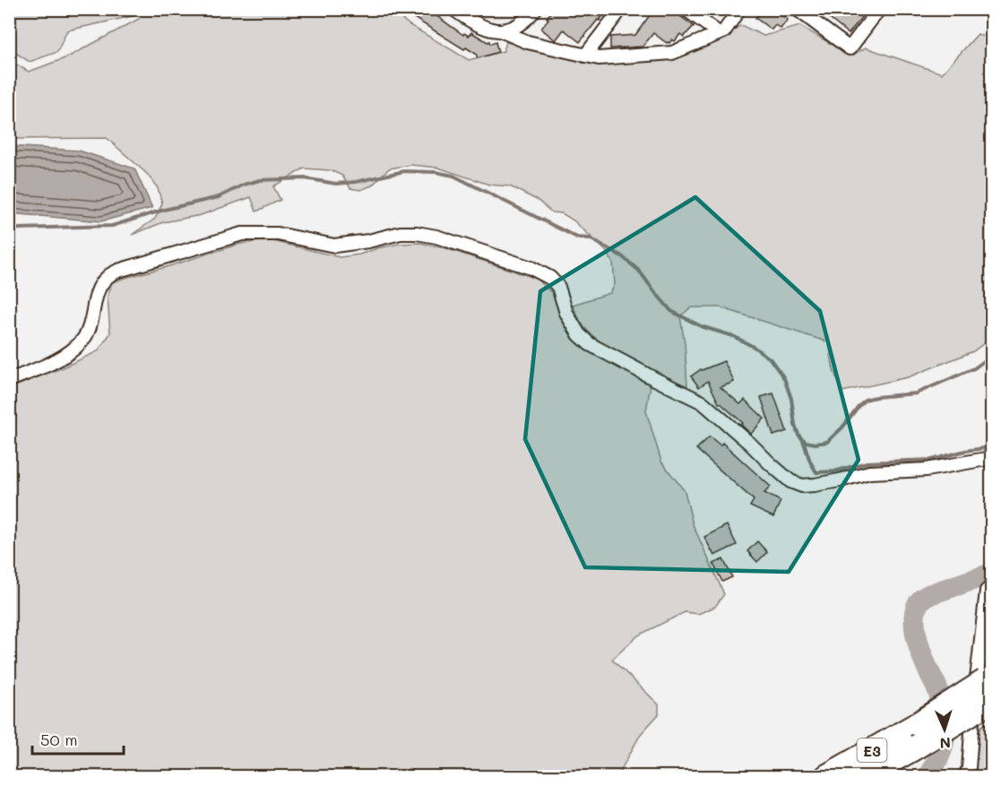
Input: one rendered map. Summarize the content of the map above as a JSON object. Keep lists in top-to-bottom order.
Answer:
{
  "streets": {
    "highway": ["E3"]
  },
  "scale_bar": "50 m",
  "north": "bottom"
}
